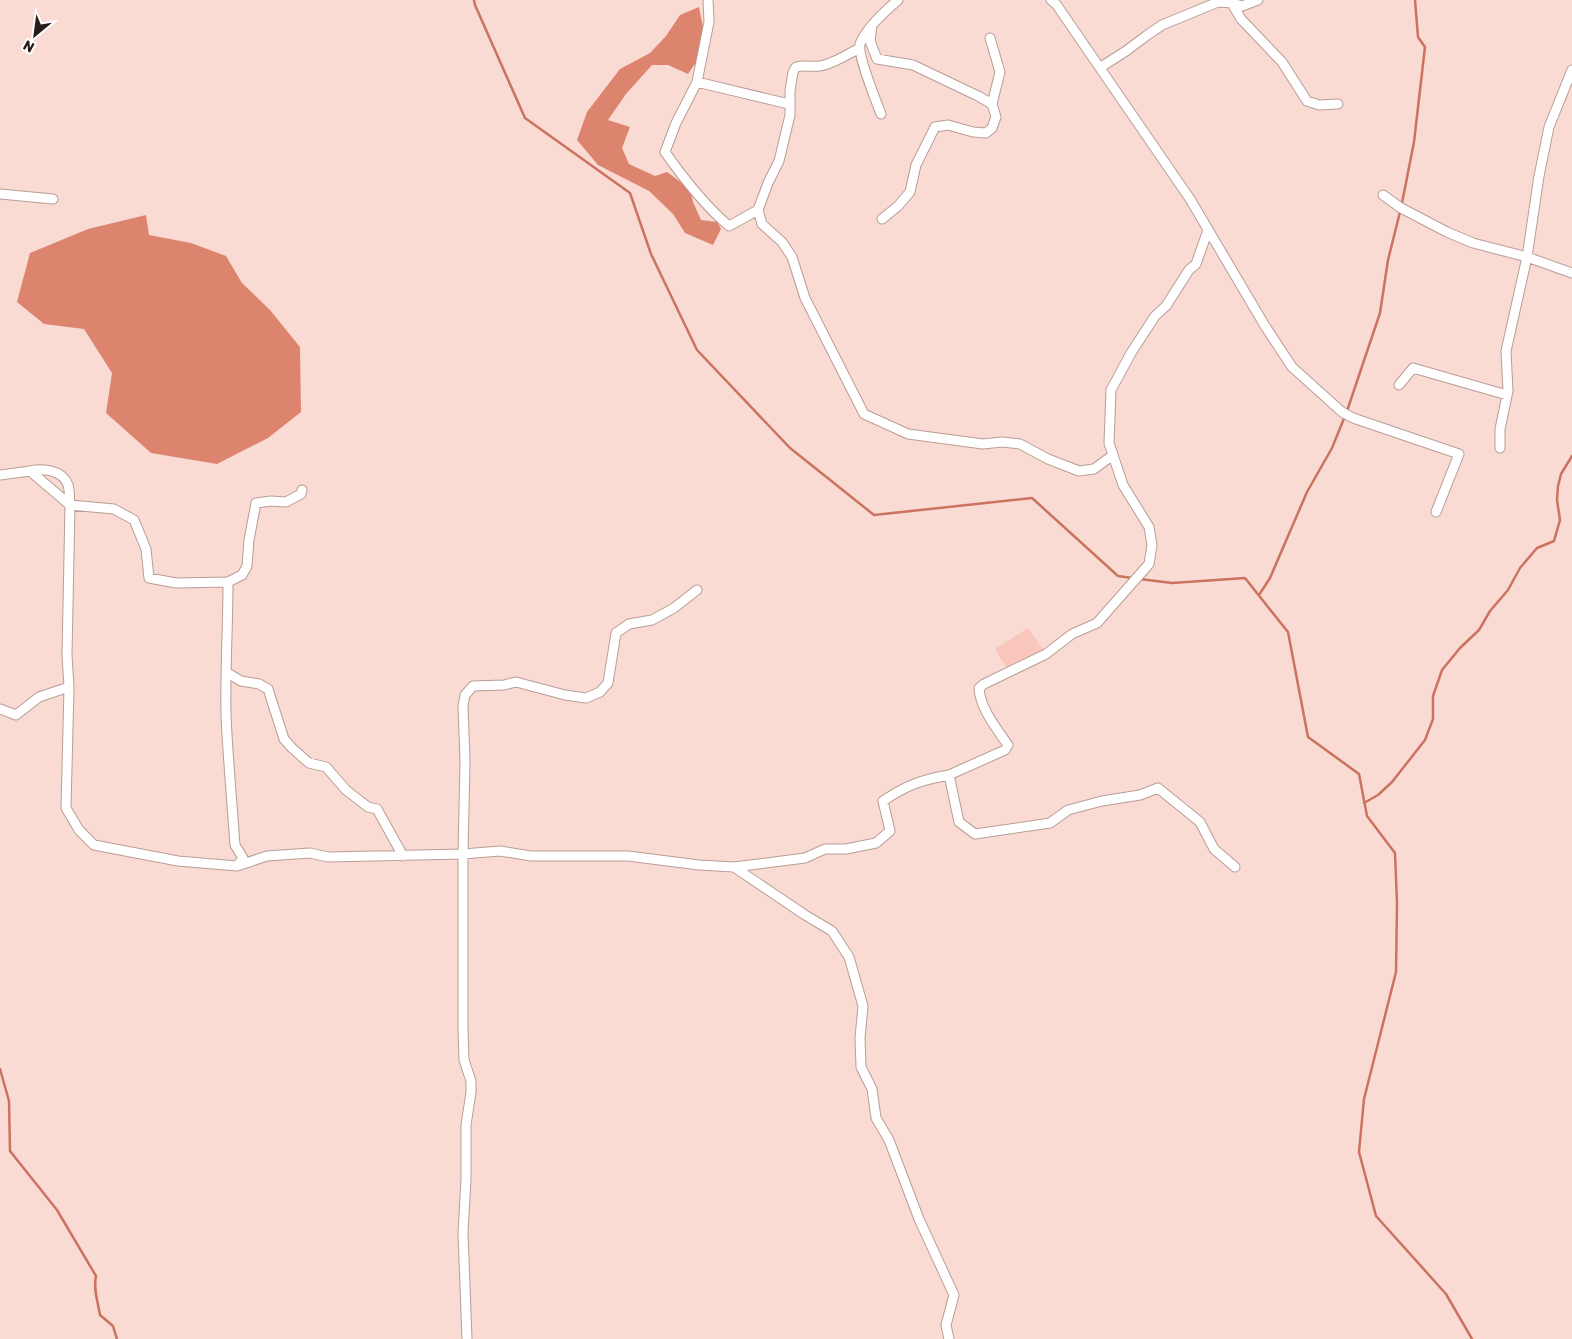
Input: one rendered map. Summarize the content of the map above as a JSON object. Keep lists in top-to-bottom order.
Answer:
{
  "north": "bottom left"
}
